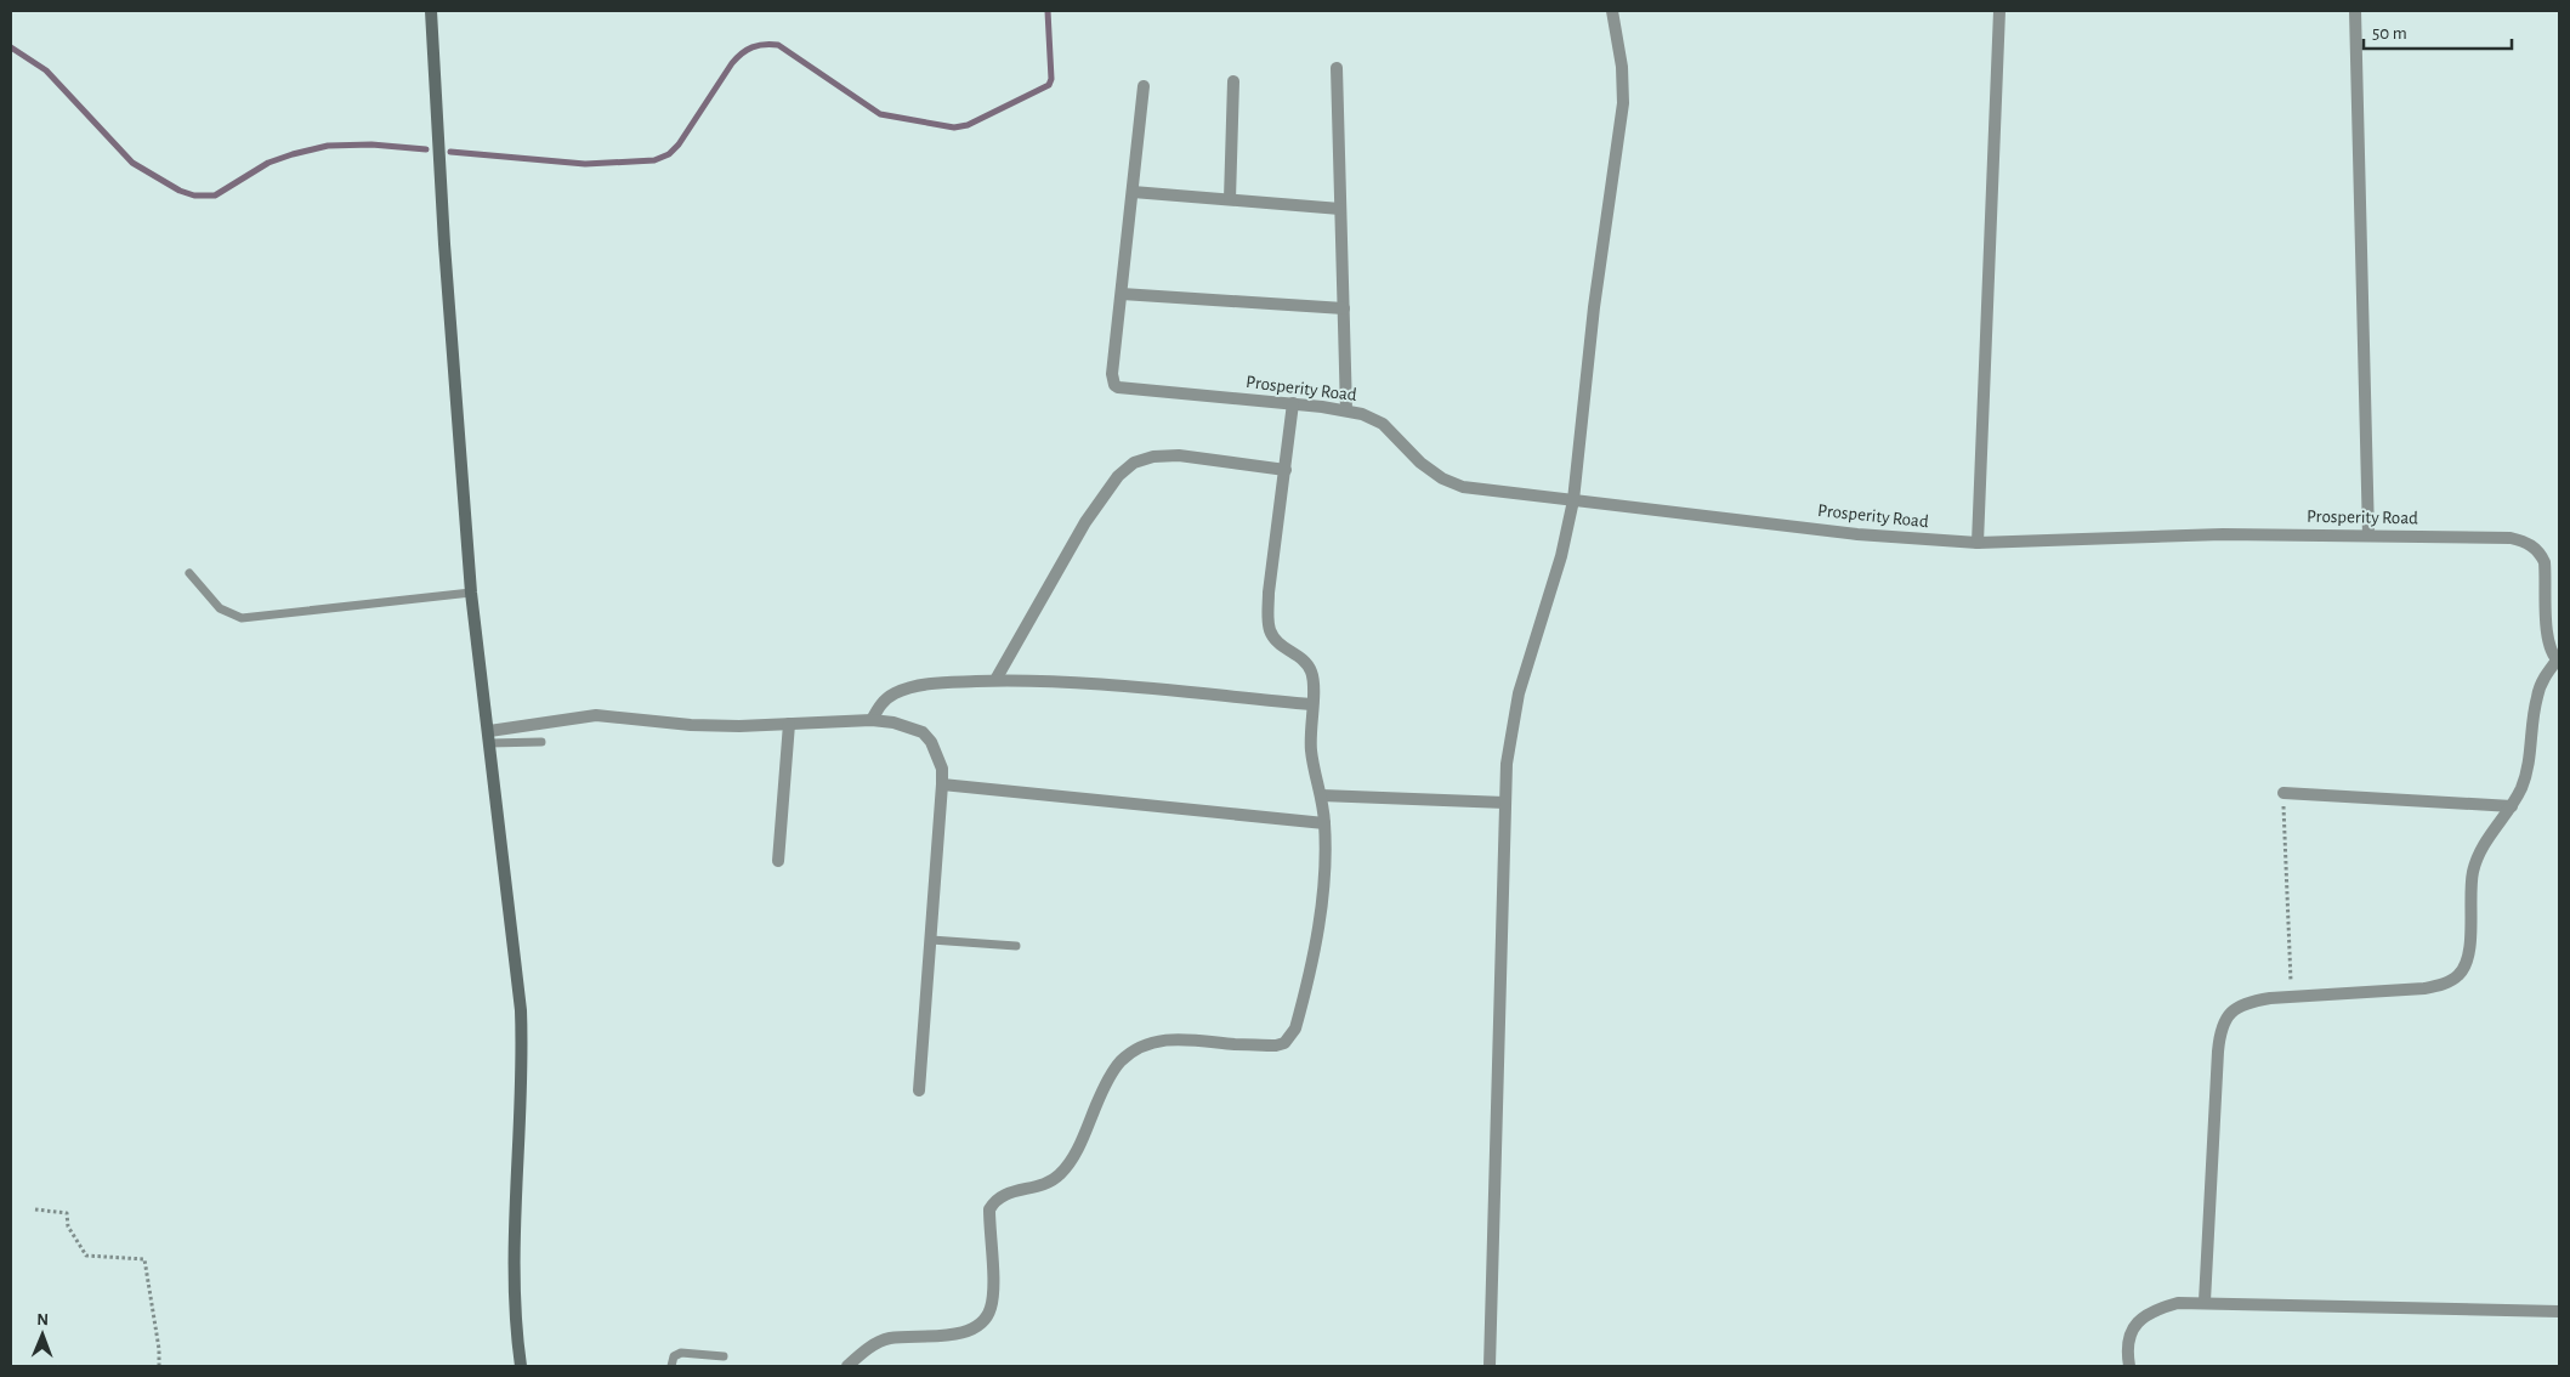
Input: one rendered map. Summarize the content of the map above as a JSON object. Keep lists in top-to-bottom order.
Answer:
{
  "streets": {
    "street": ["Prosperity Road"]
  },
  "scale_bar": "50 m",
  "north": "top"
}
